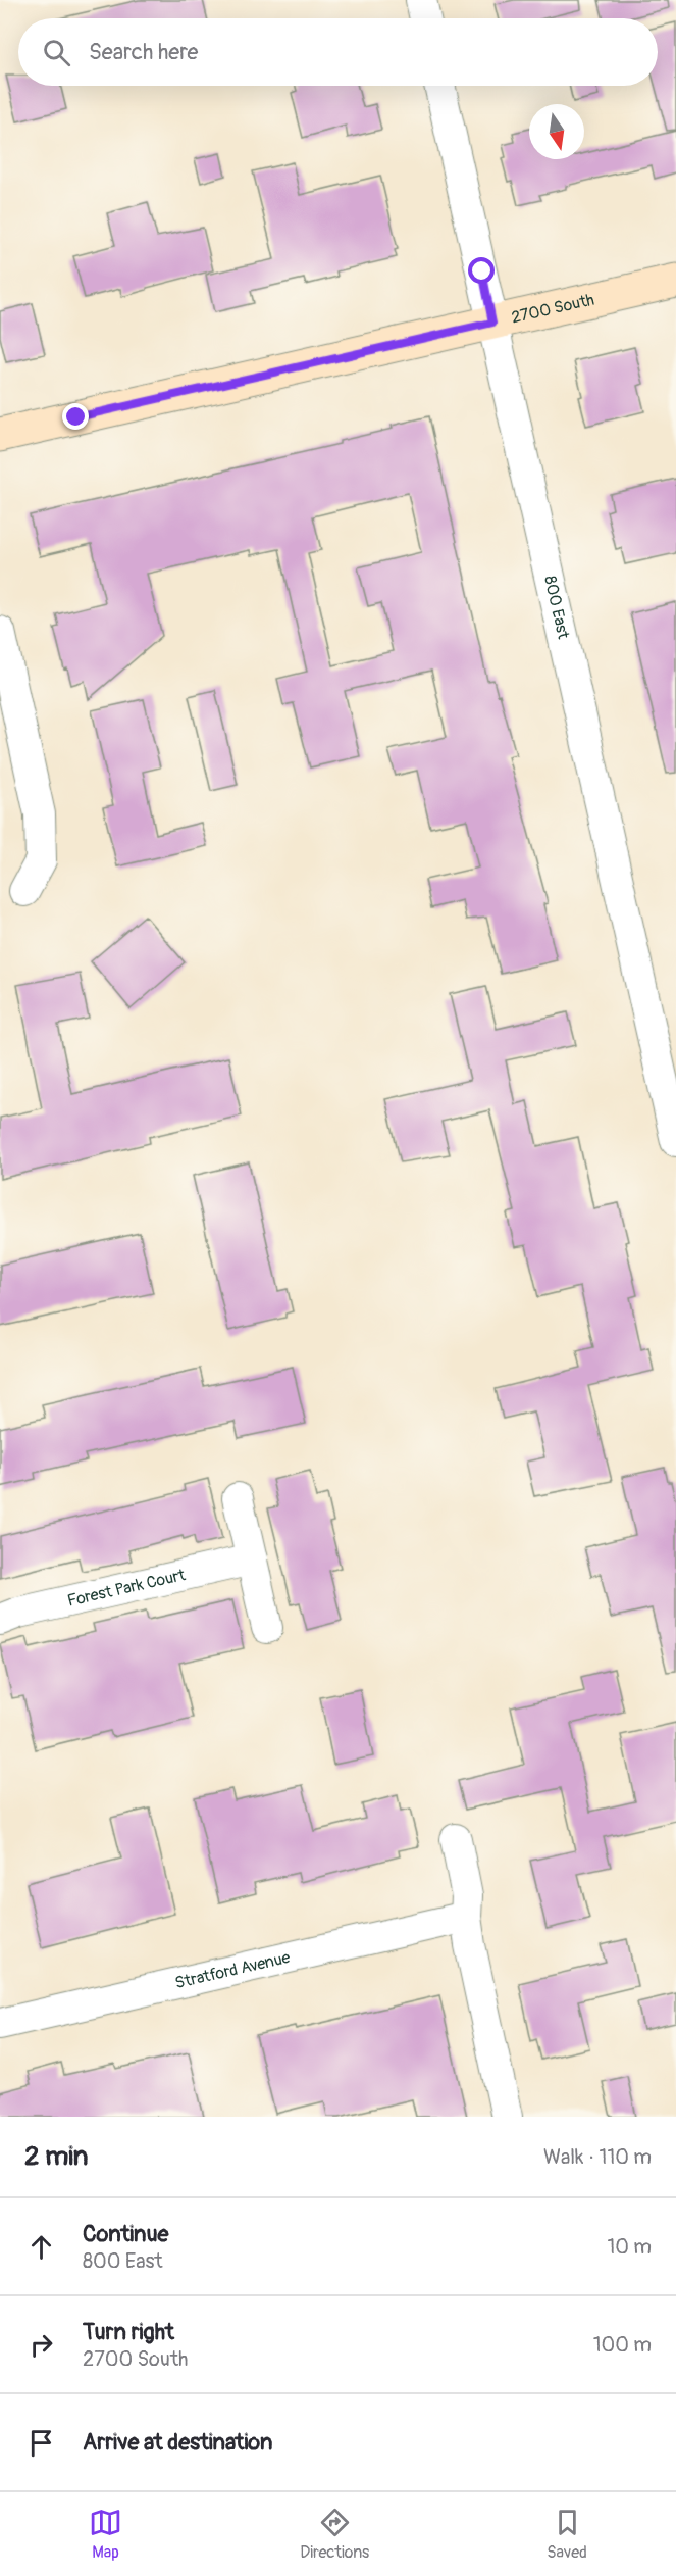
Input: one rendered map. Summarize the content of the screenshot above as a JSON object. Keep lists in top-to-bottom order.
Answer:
{
  "streets": {
    "street": [
      "2700 South",
      "800 East",
      "Forest Park Court",
      "Stratford Avenue"
    ]
  },
  "crossings": [
    ["2700 South", "800 East"]
  ],
  "north": "bottom",
  "page": {
    "search": "Search here",
    "heading": ["2 min", "Walk · 110 m"],
    "list": [
      ["Continue", "800 East", "10 m"],
      ["Turn right", "2700 South", "100 m"],
      "Arrive at destination"
    ],
    "nav": ["Map", "Directions", "Saved"]
  }
}
